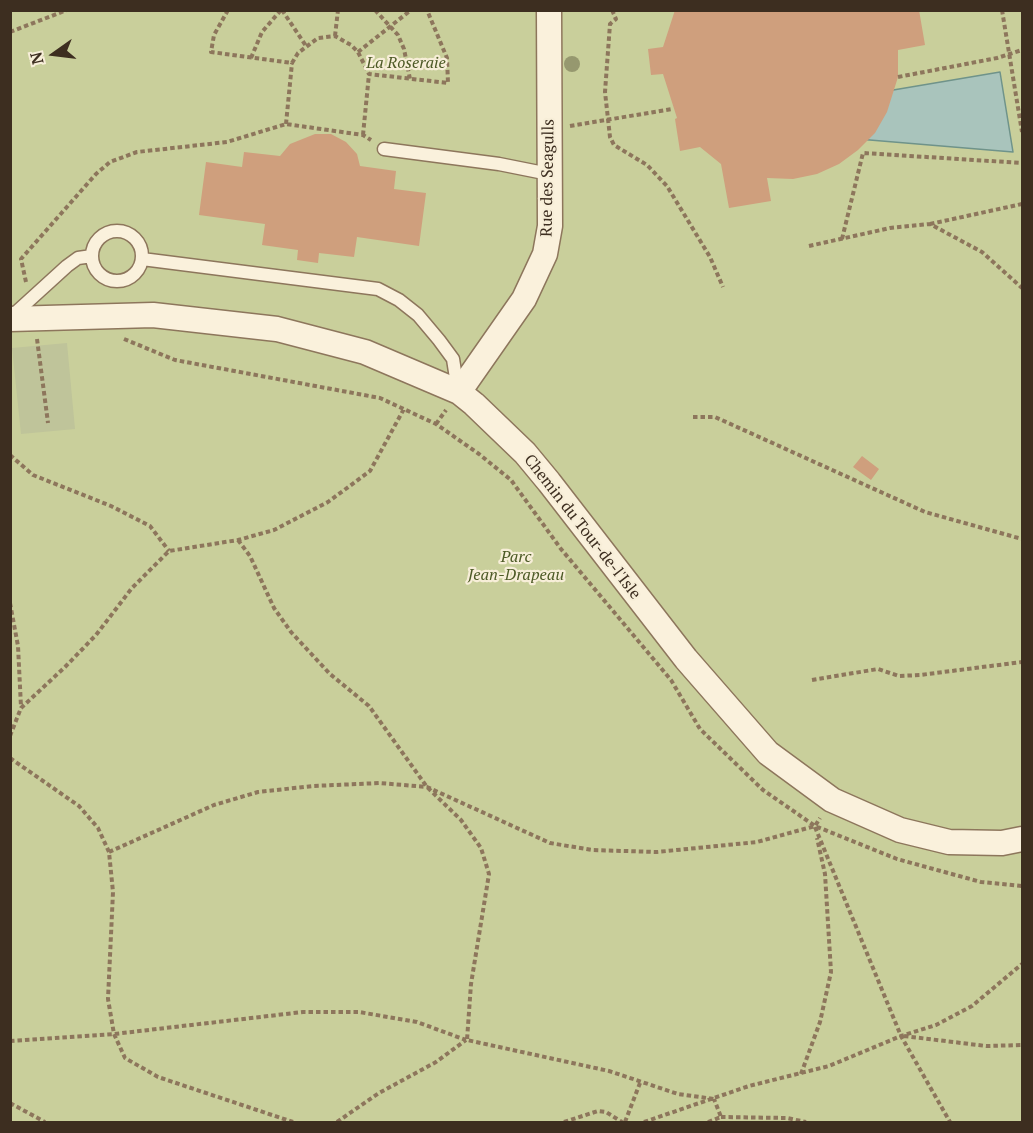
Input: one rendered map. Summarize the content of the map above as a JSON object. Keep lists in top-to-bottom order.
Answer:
{
  "streets": {
    "street": ["Rue des Seagulls", "Chemin du Tour-de-l'Isle"]
  },
  "crossings": [
    ["Rue des Seagulls", "Chemin du Tour-de-l'Isle"]
  ],
  "parks": ["La Roseraie", "Parc Jean-Drapeau"],
  "north": "left"
}
